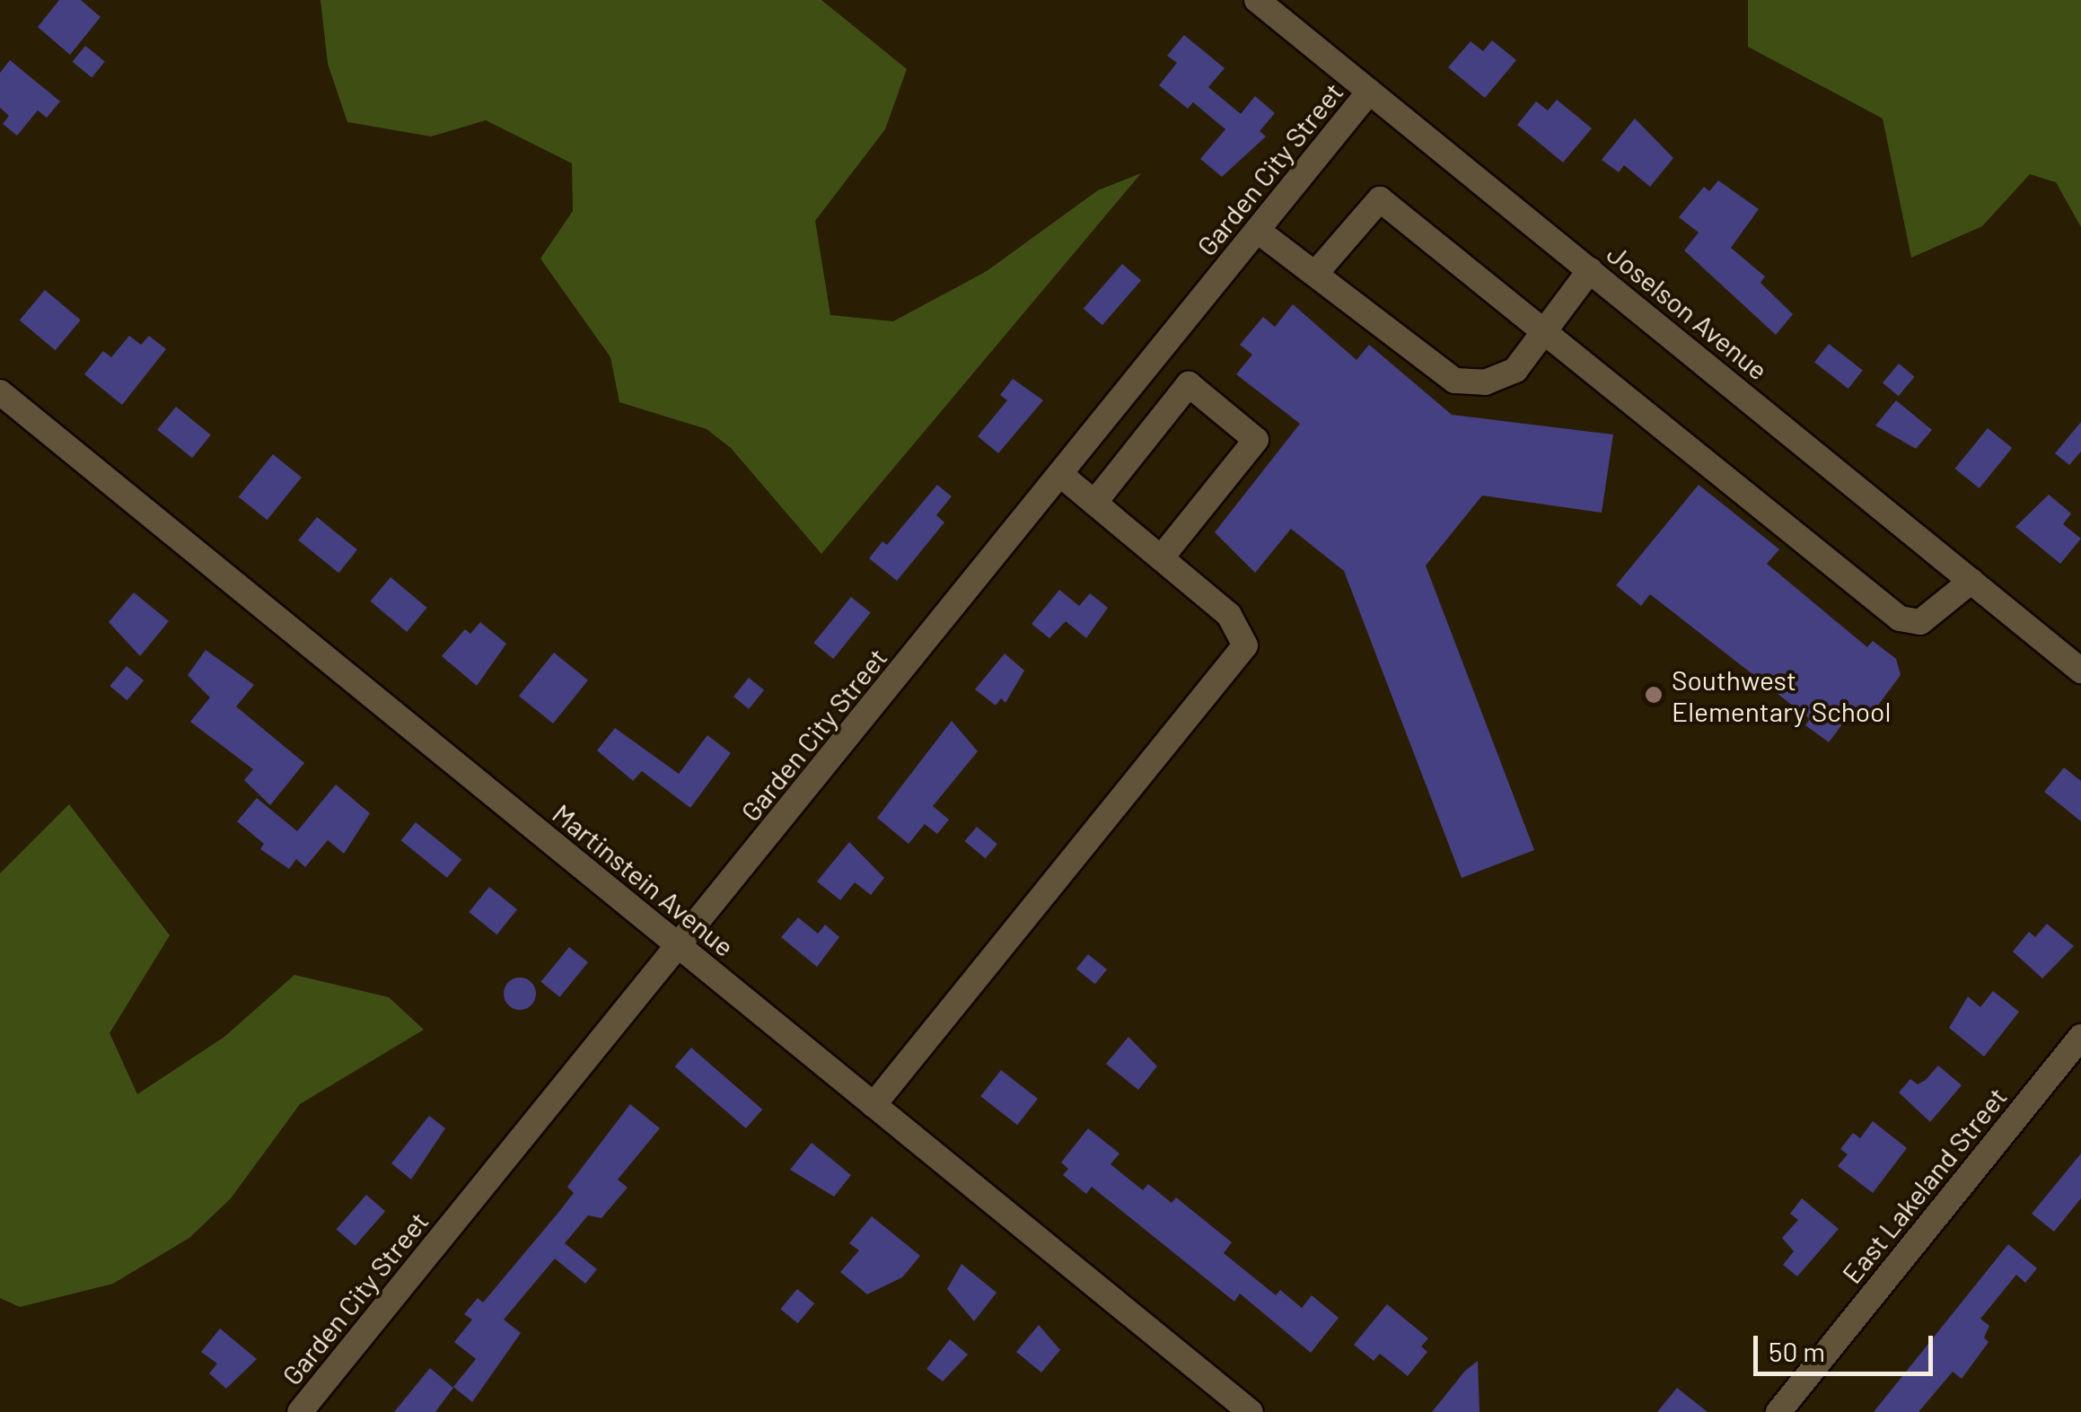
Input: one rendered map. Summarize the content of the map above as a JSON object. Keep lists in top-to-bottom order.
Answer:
{
  "streets": {
    "street": [
      "Garden City Street",
      "Joselson Avenue",
      "Martinstein Avenue",
      "East Lakeland Street"
    ]
  },
  "crossings": [
    ["Garden City Street", "Joselson Avenue"],
    ["Garden City Street", "Martinstein Avenue"]
  ],
  "places": ["Southwest Elementary School"],
  "scale_bar": "50 m"
}
